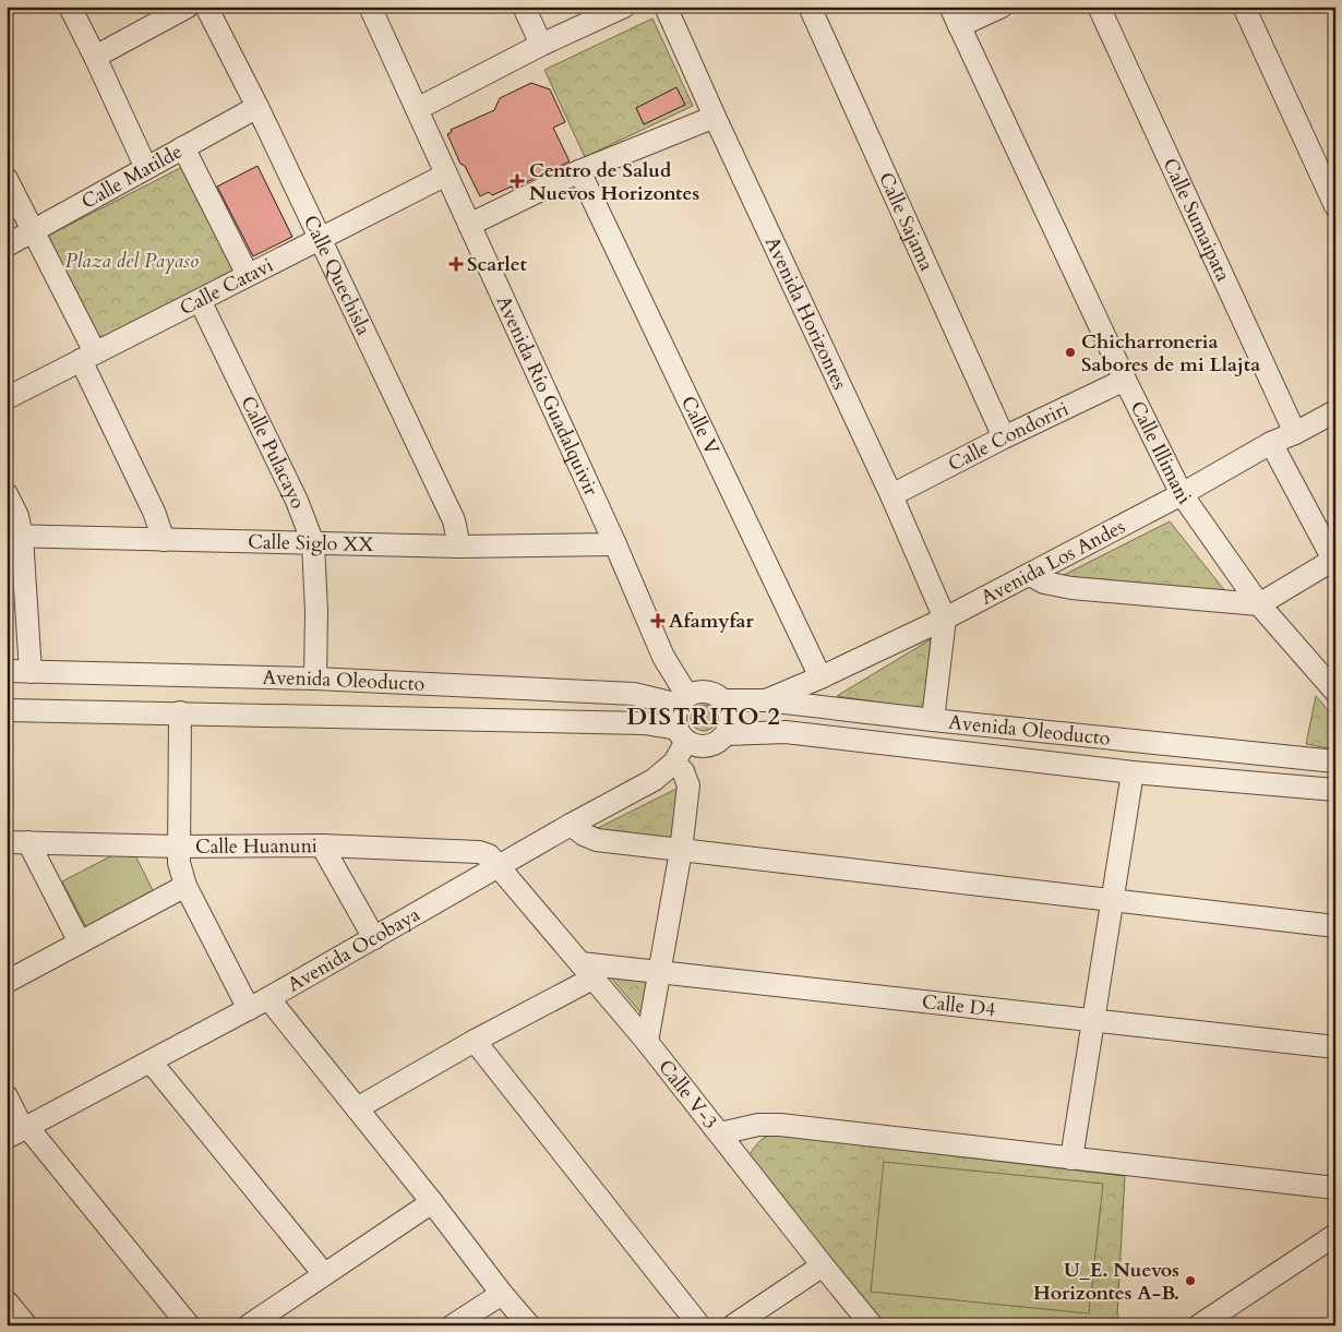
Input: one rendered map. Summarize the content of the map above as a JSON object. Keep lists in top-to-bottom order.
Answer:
{
  "streets": {
    "street": [
      "Calle Matilde",
      "Calle Sumaipata",
      "Calle Sajama",
      "Calle Quechisla",
      "Calle Catavi",
      "Avenida Horizontes",
      "Avenida Río Guadalquivir",
      "Calle V",
      "Calle Condoriri",
      "Calle Illimani",
      "Calle Pulacayo",
      "Calle Siglo XX",
      "Avenida Los Andes",
      "Avenida Oleoducto",
      "Calle Huanuni",
      "Avenida Ocobaya",
      "Calle D4",
      "Calle V-3"
    ]
  },
  "crossings": [
    ["Calle Matilde", "Calle Quechisla"],
    ["Calle Sumaipata", "Avenida Los Andes"],
    ["Calle Sajama", "Calle Condoriri"],
    ["Calle Quechisla", "Calle Catavi"],
    ["Calle Quechisla", "Calle Siglo XX"],
    ["Calle Catavi", "Avenida Río Guadalquivir"],
    ["Calle Catavi", "Calle Pulacayo"],
    ["Avenida Horizontes", "Calle Condoriri"],
    ["Avenida Horizontes", "Avenida Los Andes"],
    ["Avenida Río Guadalquivir", "Calle Siglo XX"],
    ["Avenida Río Guadalquivir", "Avenida Oleoducto"],
    ["Avenida Río Guadalquivir", "Avenida Ocobaya"],
    ["Calle V", "Avenida Los Andes"],
    ["Calle Condoriri", "Calle Illimani"],
    ["Calle Illimani", "Avenida Los Andes"],
    ["Calle Pulacayo", "Calle Siglo XX"],
    ["Calle Pulacayo", "Avenida Oleoducto"],
    ["Avenida Los Andes", "Avenida Oleoducto"],
    ["Avenida Oleoducto", "Avenida Ocobaya"],
    ["Calle Huanuni", "Avenida Ocobaya"],
    ["Calle Huanuni", "Calle V-3"],
    ["Avenida Ocobaya", "Calle V-3"],
    ["Calle D4", "Calle V-3"]
  ],
  "districts": ["DISTRITO 2"],
  "parks": ["Plaza del Payaso"],
  "places": {
    "health": ["Centro de Salud Nuevos Horizontes", "Scarlet", "Afamyfar"],
    "other": ["Chicharroneria Sabores de mi Llajta", "U_E. Nuevos Horizontes A-B."]
  }
}
